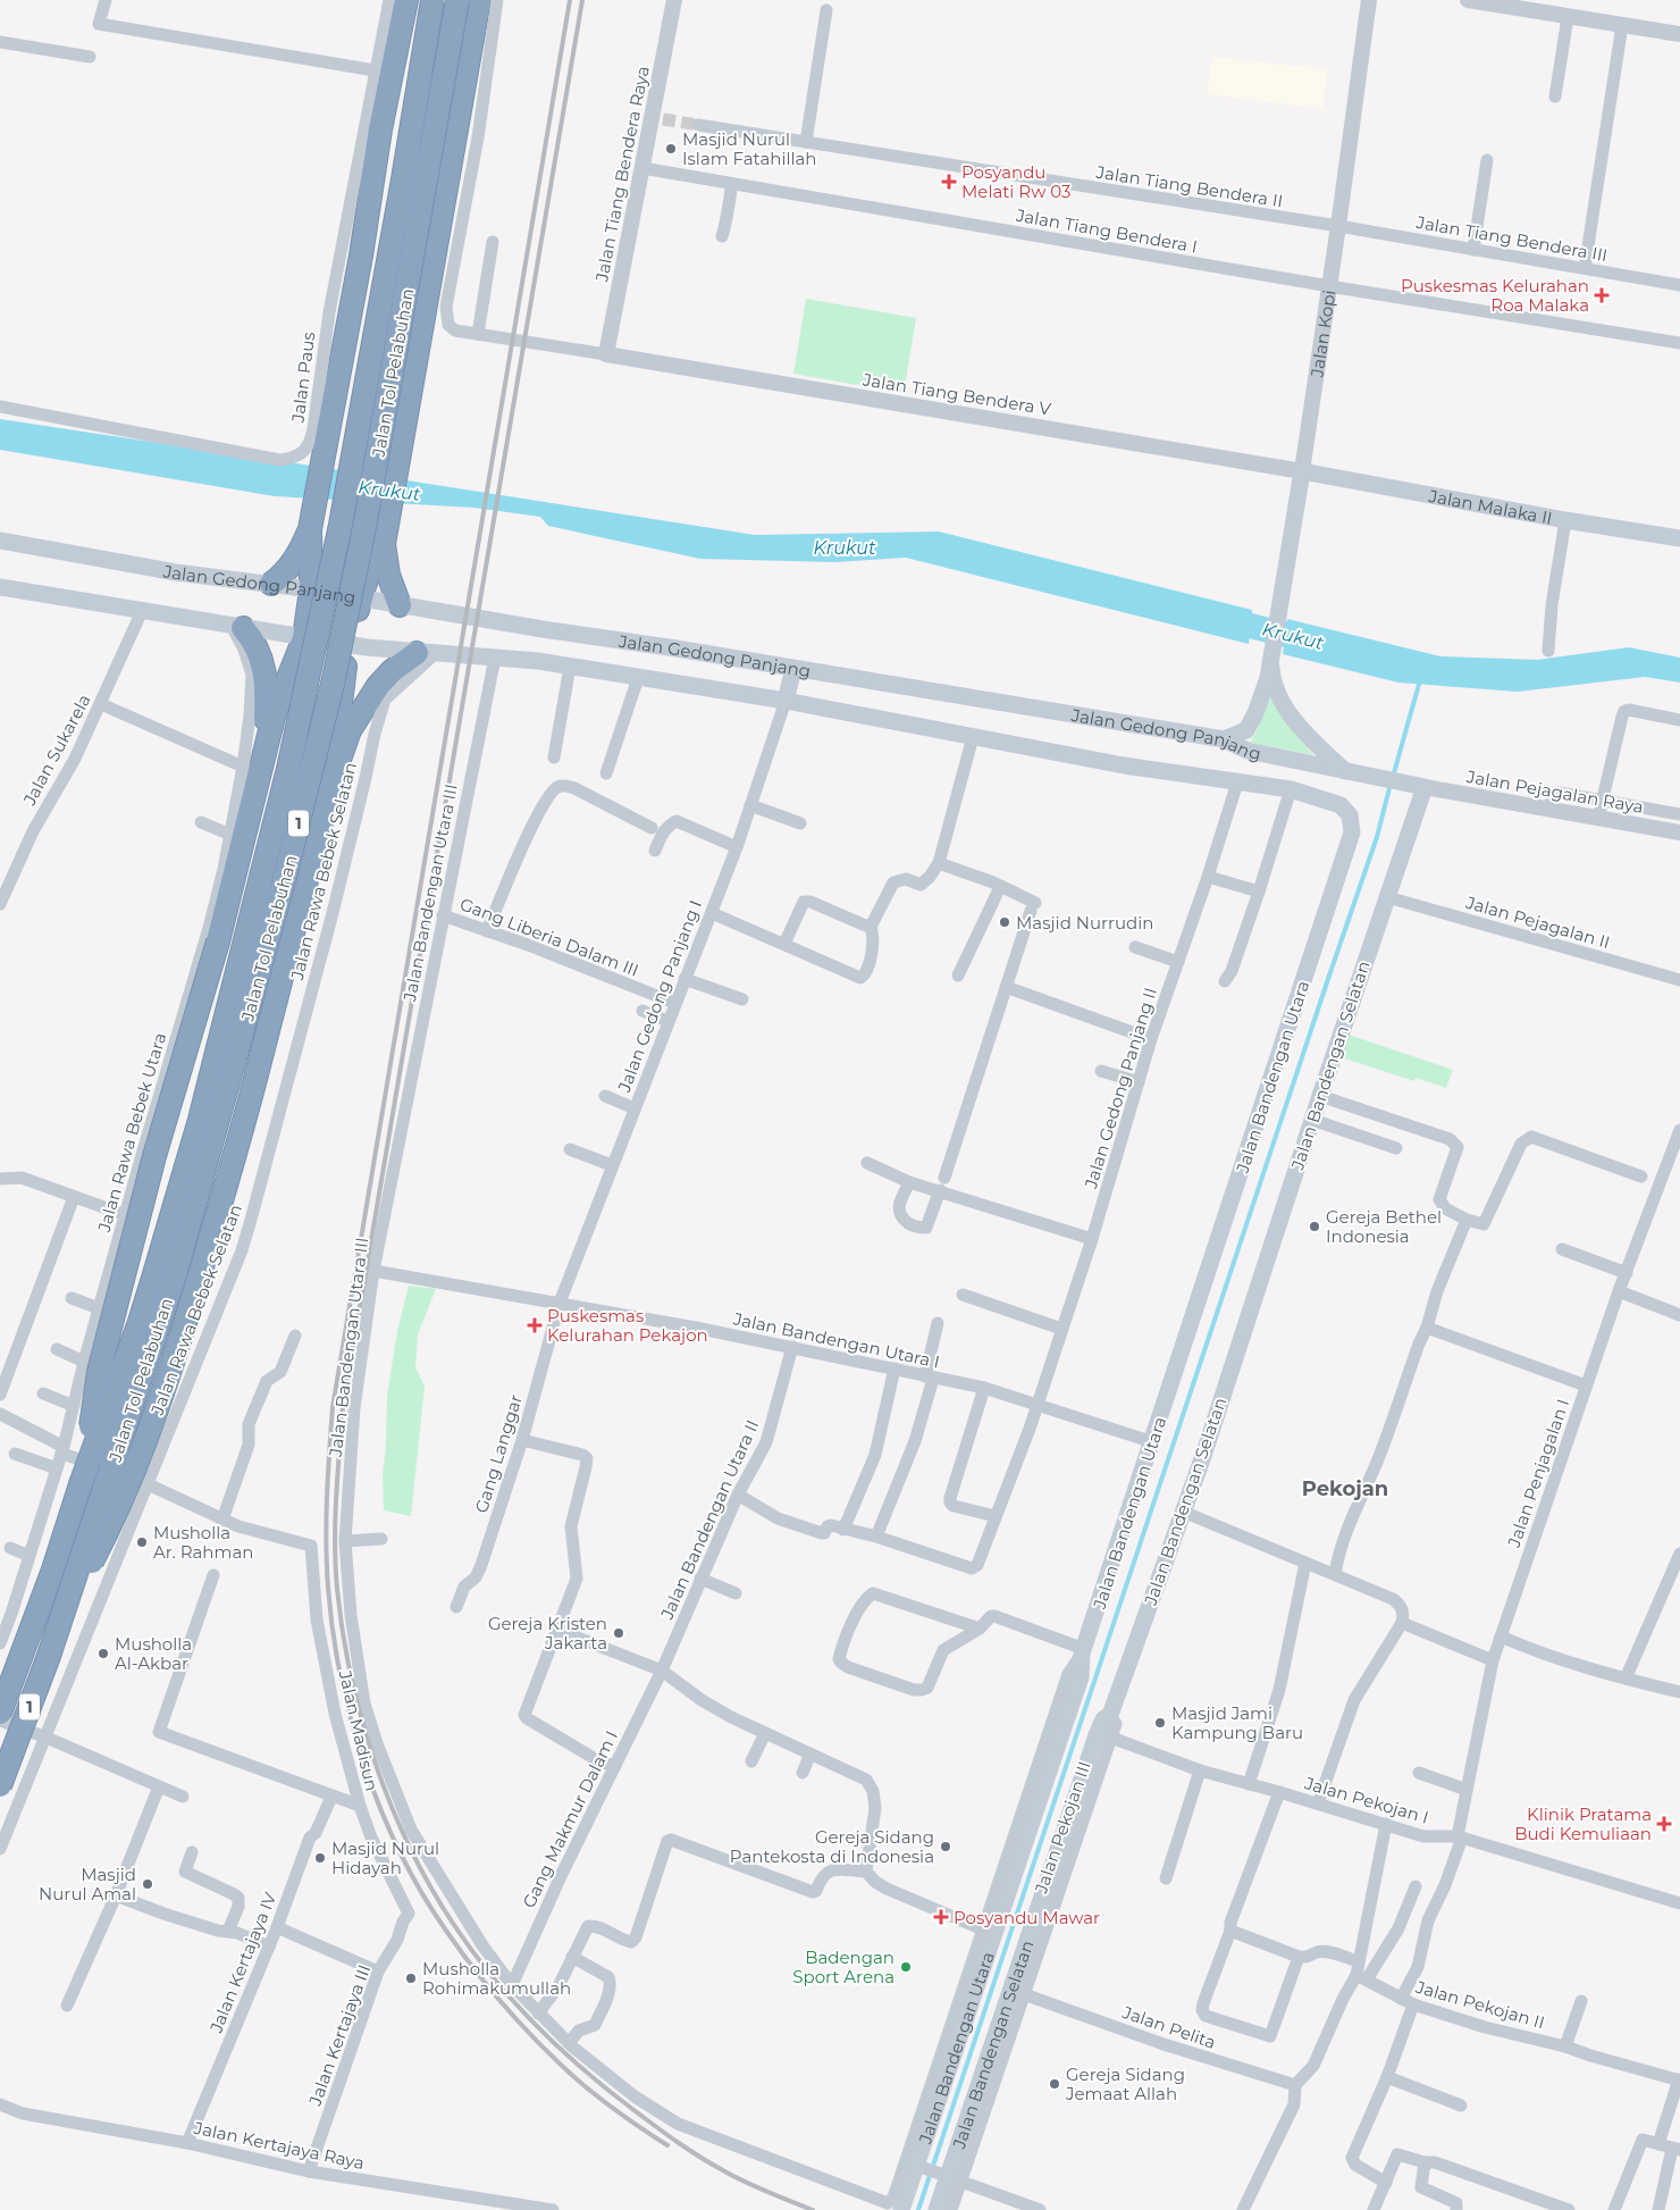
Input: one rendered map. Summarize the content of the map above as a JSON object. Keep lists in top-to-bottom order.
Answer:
{
  "streets": {
    "highway": ["Jalan Tol Pelabuhan", "1"],
    "main road": [
      "Jalan Kopi",
      "Jalan Malaka II",
      "Jalan Gedong Panjang",
      "Jalan Bandengan Selatan",
      "Jalan Bandengan Utara"
    ],
    "street": [
      "Jalan Tiang Bendera Raya",
      "Jalan Tiang Bendera II",
      "Jalan Tiang Bendera I",
      "Jalan Tiang Bendera III",
      "Jalan Paus",
      "Jalan Tiang Bendera V",
      "Jalan Sukarela",
      "Jalan Pejagalan Raya",
      "Jalan Rawa Bebek Selatan",
      "Jalan Bandengan Utara III",
      "Jalan Pejagalan II",
      "Gang Liberia Dalam III",
      "Jalan Gedong Panjang I",
      "Jalan Gedong Panjang II",
      "Jalan Rawa Bebek Utara",
      "Jalan Bandengan Utara I",
      "Gang Langgar",
      "Jalan Penjagalan I",
      "Jalan Bandengan Utara II",
      "Jalan Madisun",
      "Jalan Pekojan I",
      "Gang Makmur Dalam I",
      "Jalan Pekojan III",
      "Jalan Kertajaya IV",
      "Jalan Pekojan II",
      "Jalan Pelita",
      "Jalan Kertajaya III",
      "Jalan Kertajaya Raya"
    ]
  },
  "crossings": [
    ["Jalan Tiang Bendera Raya", "Jalan Tiang Bendera I"],
    ["Jalan Tiang Bendera Raya", "Jalan Tiang Bendera V"],
    ["Jalan Tiang Bendera II", "Jalan Tiang Bendera III"],
    ["Jalan Tiang Bendera II", "Jalan Kopi"],
    ["Jalan Tiang Bendera I", "Jalan Kopi"],
    ["Jalan Tiang Bendera III", "Jalan Kopi"],
    ["Jalan Kopi", "Jalan Tiang Bendera V"],
    ["Jalan Kopi", "Jalan Malaka II"],
    ["Jalan Kopi", "Jalan Gedong Panjang"],
    ["Jalan Tiang Bendera V", "Jalan Malaka II"],
    ["Jalan Gedong Panjang", "Jalan Sukarela"],
    ["Jalan Gedong Panjang", "Jalan Pejagalan Raya"],
    ["Jalan Gedong Panjang", "Jalan Rawa Bebek Selatan"],
    ["Jalan Gedong Panjang", "Jalan Bandengan Utara III"],
    ["Jalan Gedong Panjang", "Jalan Gedong Panjang I"],
    ["Jalan Gedong Panjang", "Jalan Bandengan Selatan"],
    ["Jalan Gedong Panjang", "Jalan Bandengan Utara"],
    ["Jalan Gedong Panjang", "Jalan Gedong Panjang II"],
    ["Jalan Gedong Panjang", "Jalan Rawa Bebek Utara"],
    ["Jalan Pejagalan Raya", "Jalan Bandengan Selatan"],
    ["Jalan Bandengan Utara III", "Gang Liberia Dalam III"],
    ["Jalan Bandengan Utara III", "Jalan Bandengan Utara I"],
    ["Jalan Bandengan Utara III", "Gang Makmur Dalam I"],
    ["Jalan Pejagalan II", "Jalan Bandengan Selatan"],
    ["Gang Liberia Dalam III", "Jalan Gedong Panjang I"],
    ["Jalan Gedong Panjang I", "Jalan Bandengan Utara I"],
    ["Jalan Gedong Panjang I", "Gang Langgar"],
    ["Jalan Bandengan Selatan", "Jalan Pekojan I"],
    ["Jalan Bandengan Selatan", "Jalan Pekojan III"],
    ["Jalan Bandengan Utara", "Jalan Bandengan Utara I"],
    ["Jalan Gedong Panjang II", "Jalan Bandengan Utara I"],
    ["Jalan Bandengan Utara I", "Gang Langgar"],
    ["Jalan Bandengan Utara I", "Jalan Bandengan Utara II"],
    ["Jalan Penjagalan I", "Jalan Pekojan I"],
    ["Jalan Penjagalan I", "Jalan Pekojan II"],
    ["Jalan Bandengan Utara II", "Gang Makmur Dalam I"],
    ["Jalan Madisun", "Jalan Kertajaya III"],
    ["Jalan Pekojan I", "Jalan Pekojan III"],
    ["Jalan Pekojan III", "Jalan Pelita"],
    ["Jalan Kertajaya IV", "Jalan Kertajaya Raya"],
    ["Jalan Kertajaya III", "Jalan Kertajaya Raya"]
  ],
  "districts": ["Pekojan"],
  "water": ["Krukut"],
  "places": {
    "other": [
      "Masjid Nurul Islam Fatahillah",
      "Masjid Nurrudin",
      "Gereja Bethel Indonesia",
      "Musholla Ar. Rahman",
      "Gereja Kristen Jakarta",
      "Musholla Al-Akbar",
      "Masjid Jami Kampung Baru",
      "Gereja Sidang Pantekosta di Indonesia",
      "Masjid Nurul Hidayah",
      "Masjid Nurul Amal",
      "Badengan Sport Arena",
      "Musholla Rohimakumullah",
      "Gereja Sidang Jemaat Allah"
    ],
    "health": [
      "Posyandu Melati Rw 03",
      "Puskesmas Kelurahan Roa Malaka",
      "Puskesmas Kelurahan Pekajon",
      "Klinik Pratama Budi Kemuliaan",
      "Posyandu Mawar"
    ]
  }
}
